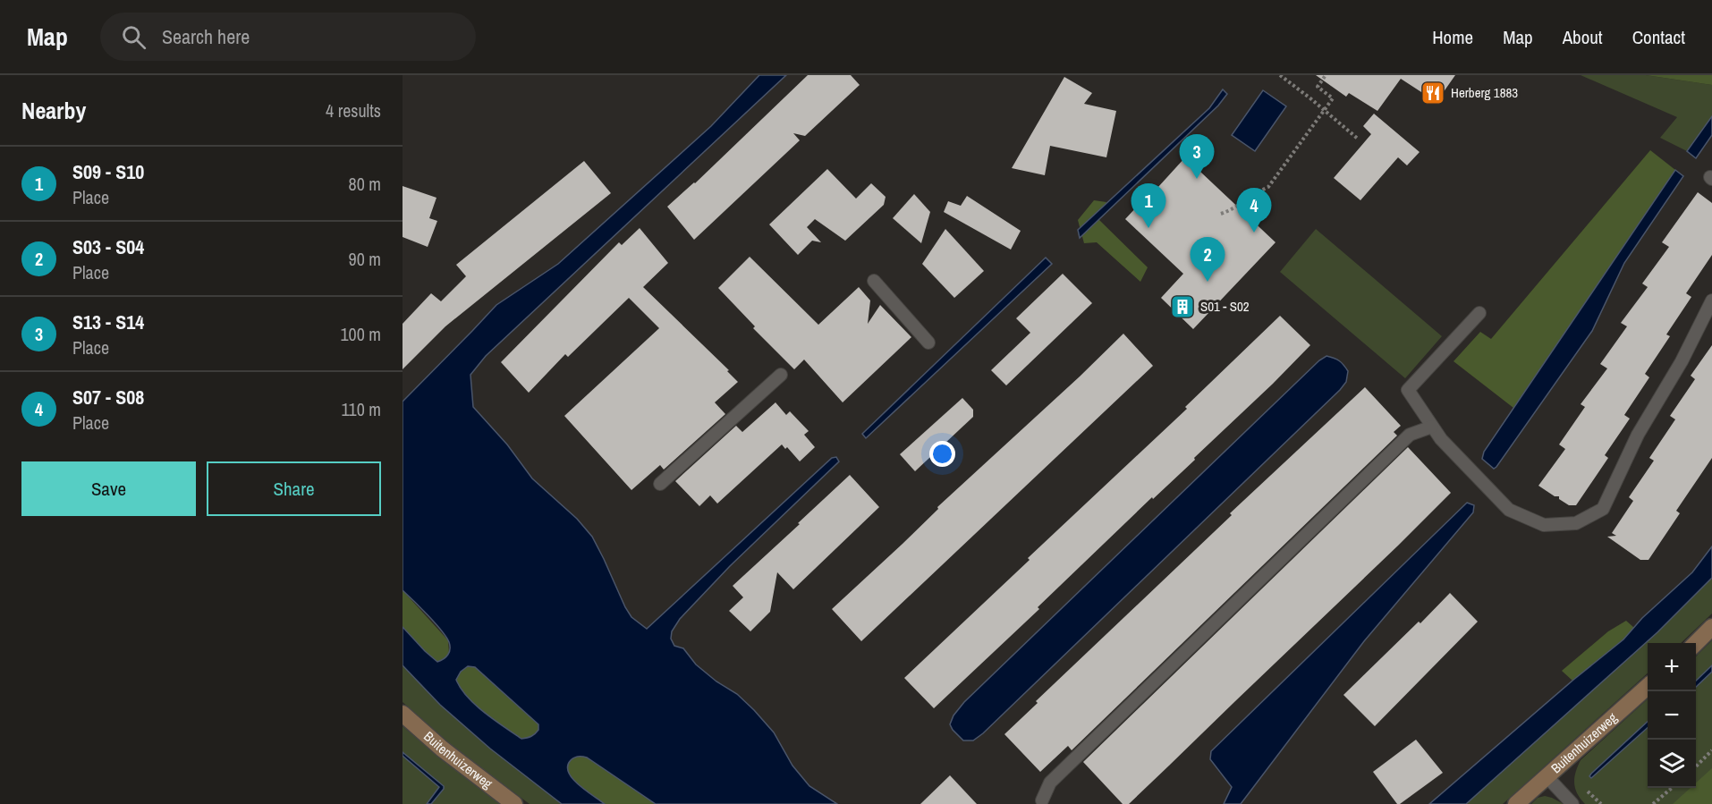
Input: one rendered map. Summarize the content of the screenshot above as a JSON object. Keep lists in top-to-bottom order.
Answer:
{
  "streets": {
    "street": ["Buitenhuizerweg"]
  },
  "places": {
    "restaurant": ["Herberg 1883"],
    "building": ["S01 - S02"]
  },
  "page": {
    "header": "Map",
    "search": "Search here",
    "nav": [
      "Home",
      "Map",
      "About",
      "Contact"
    ],
    "heading": ["Nearby", "4 results"],
    "pins": [
      "3",
      "1",
      "4",
      "2"
    ],
    "list": [
      {
        "mark": "1",
        "name": "S09 - S10",
        "note": "Place",
        "value": "80 m"
      },
      {
        "mark": "2",
        "name": "S03 - S04",
        "note": "Place",
        "value": "90 m"
      },
      {
        "mark": "3",
        "name": "S13 - S14",
        "note": "Place",
        "value": "100 m"
      },
      {
        "mark": "4",
        "name": "S07 - S08",
        "note": "Place",
        "value": "110 m"
      }
    ],
    "buttons": ["Save", "Share"],
    "map_buttons": ["+", "−"]
  }
}
